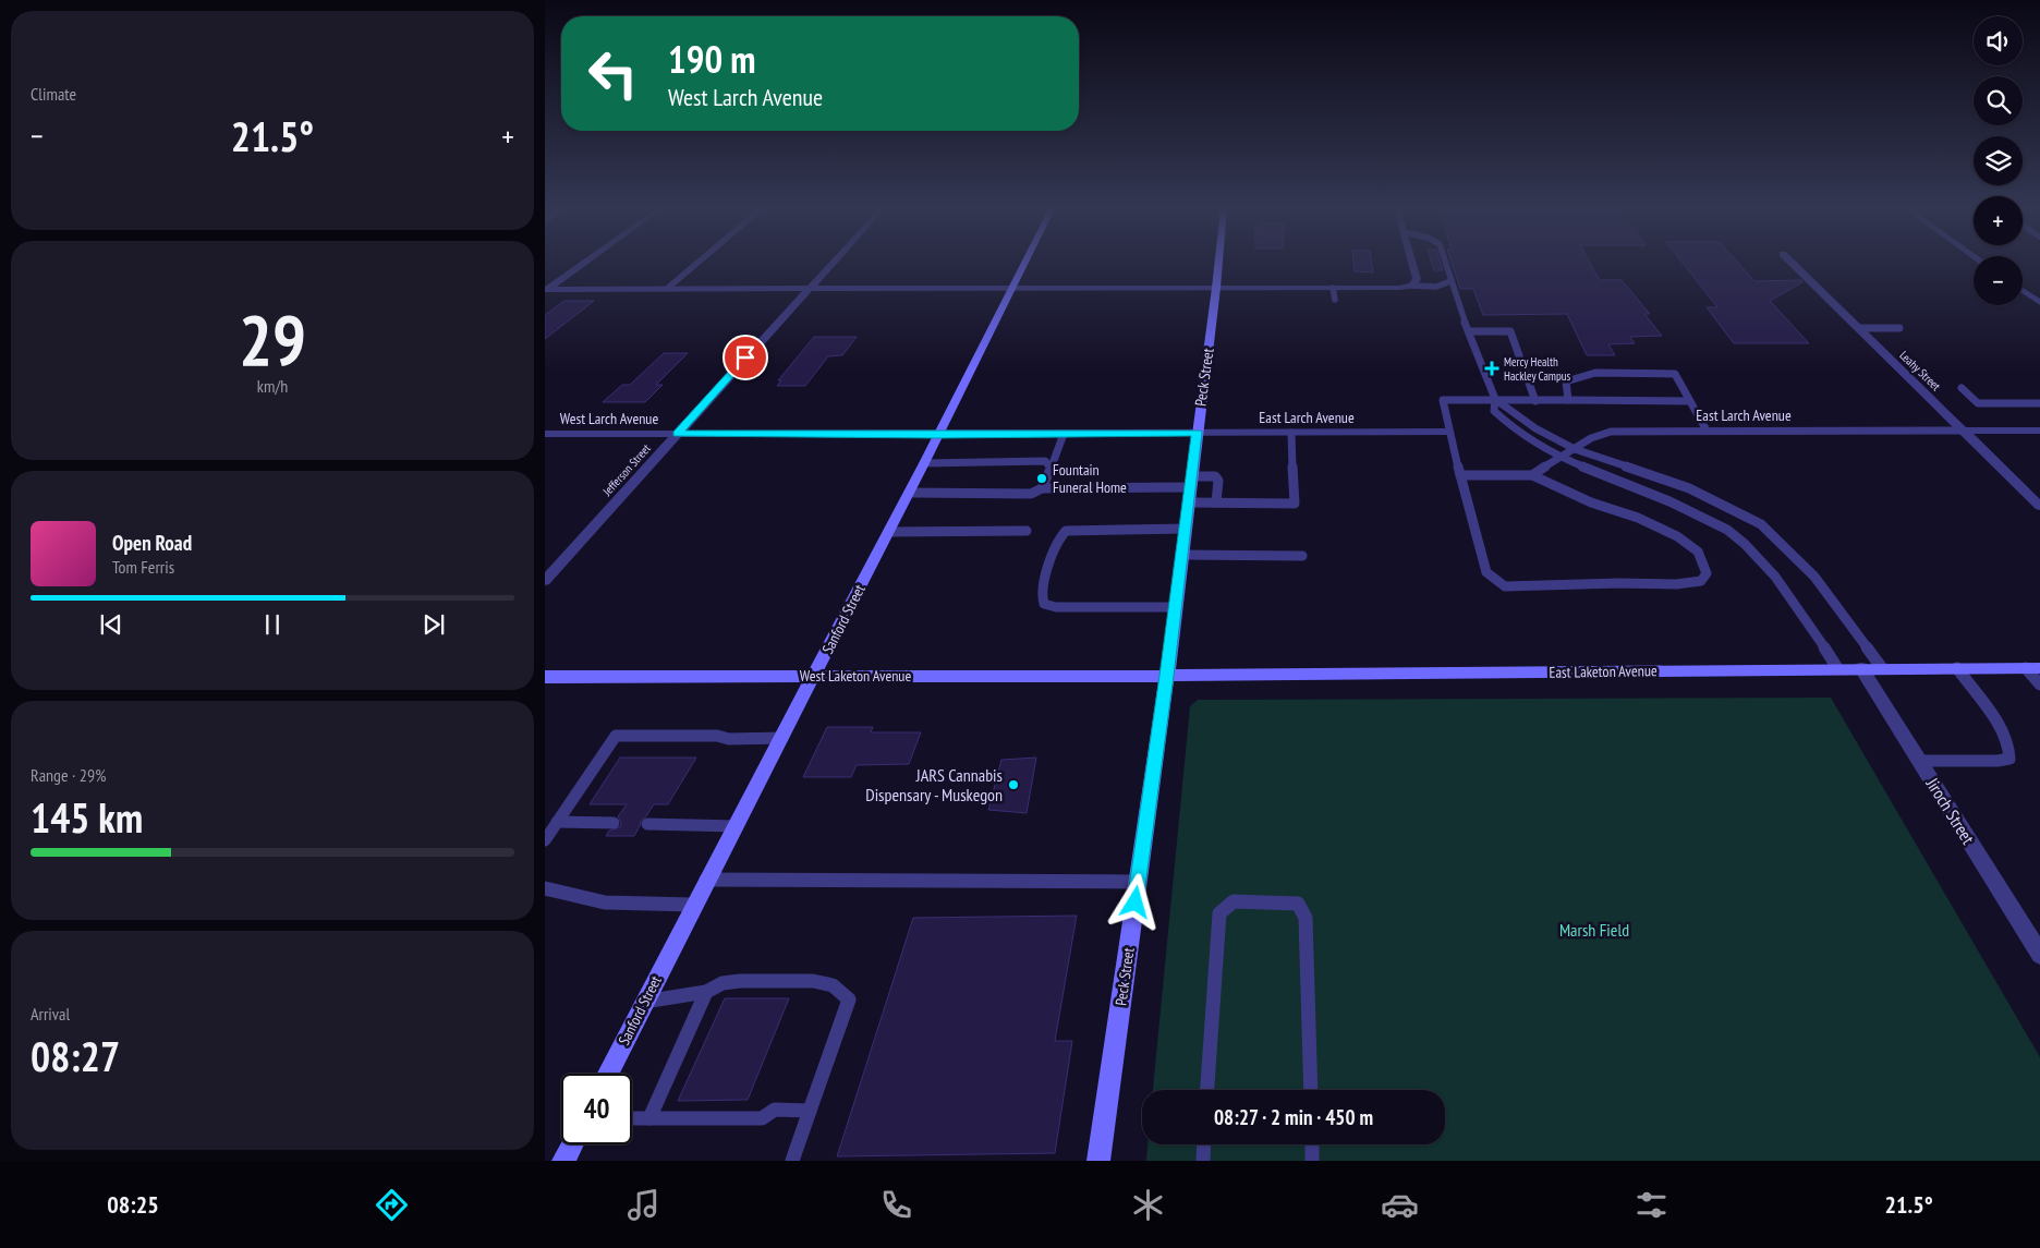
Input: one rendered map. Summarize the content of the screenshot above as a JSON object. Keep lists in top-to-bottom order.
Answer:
{
  "streets": {
    "street": [
      "Leahy Street",
      "Peck Street",
      "East Larch Avenue",
      "West Larch Avenue",
      "Jefferson Street",
      "Sanford Street",
      "East Laketon Avenue",
      "West Laketon Avenue",
      "Jiroch Street"
    ]
  },
  "crossings": [
    ["Leahy Street", "East Larch Avenue"],
    ["Peck Street", "East Larch Avenue"],
    ["Peck Street", "West Larch Avenue"],
    ["Peck Street", "East Laketon Avenue"],
    ["Peck Street", "West Laketon Avenue"],
    ["East Larch Avenue", "West Larch Avenue"],
    ["West Larch Avenue", "Jefferson Street"],
    ["West Larch Avenue", "Sanford Street"],
    ["Sanford Street", "West Laketon Avenue"],
    ["East Laketon Avenue", "West Laketon Avenue"],
    ["East Laketon Avenue", "Jiroch Street"]
  ],
  "parks": ["Marsh Field"],
  "places": {
    "health": ["Mercy Health Hackley Campus"],
    "other": ["Fountain Funeral Home", "JARS Cannabis Dispensary - Muskegon"]
  },
  "page": {
    "tile": [
      "Climate",
      ["29", "km/h"],
      ["Range · 29%", "145 km"],
      ["Arrival", "08:27"]
    ],
    "map_buttons": ["+", "−"],
    "turn": ["190 m", "West Larch Avenue"],
    "heat": ["−", "21.5°", "+"],
    "song": ["Open Road", "Tom Ferris"],
    "limit": "40",
    "trip": "08:27 · 2 min · 450 m",
    "tabs": ["08:25", "21.5°"]
  }
}
